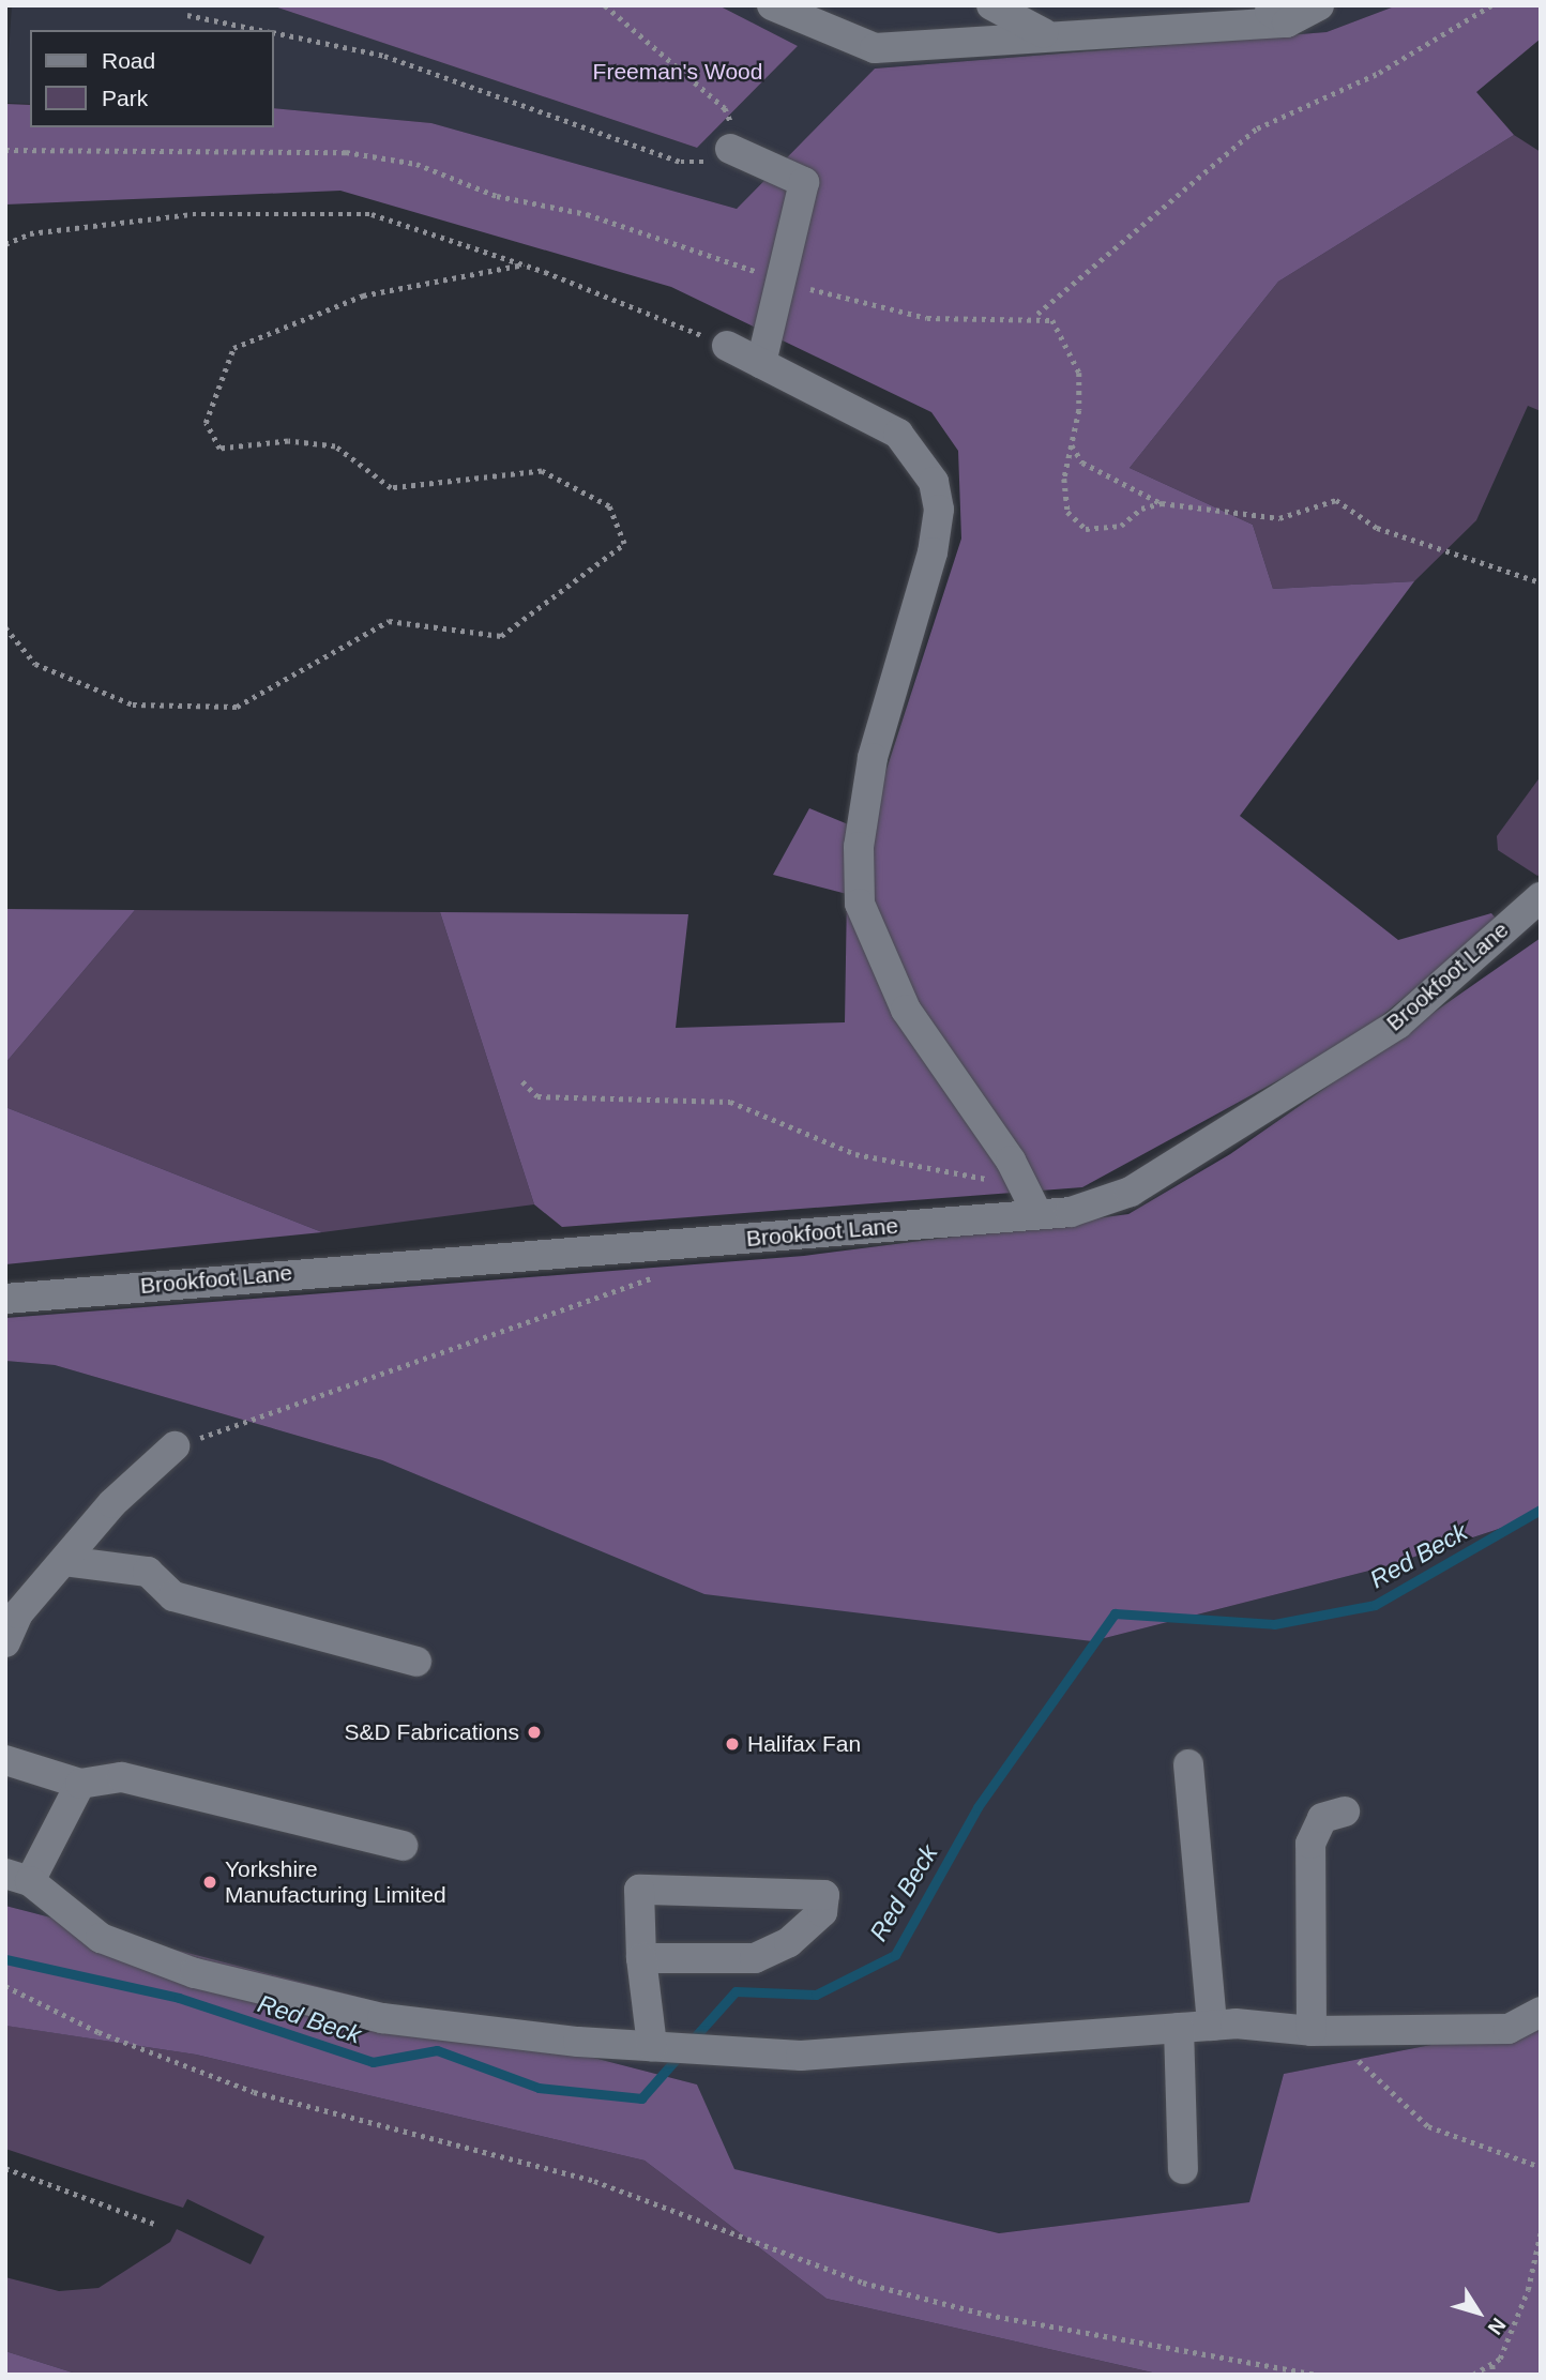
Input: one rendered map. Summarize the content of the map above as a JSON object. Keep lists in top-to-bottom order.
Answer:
{
  "streets": {
    "street": ["Brookfoot Lane"]
  },
  "water": ["Red Beck"],
  "parks": ["Freeman's Wood"],
  "places": ["S&D Fabrications", "Halifax Fan", "Yorkshire Manufacturing Limited"],
  "legend": ["Road", "Park"],
  "north": "bottom right"
}
